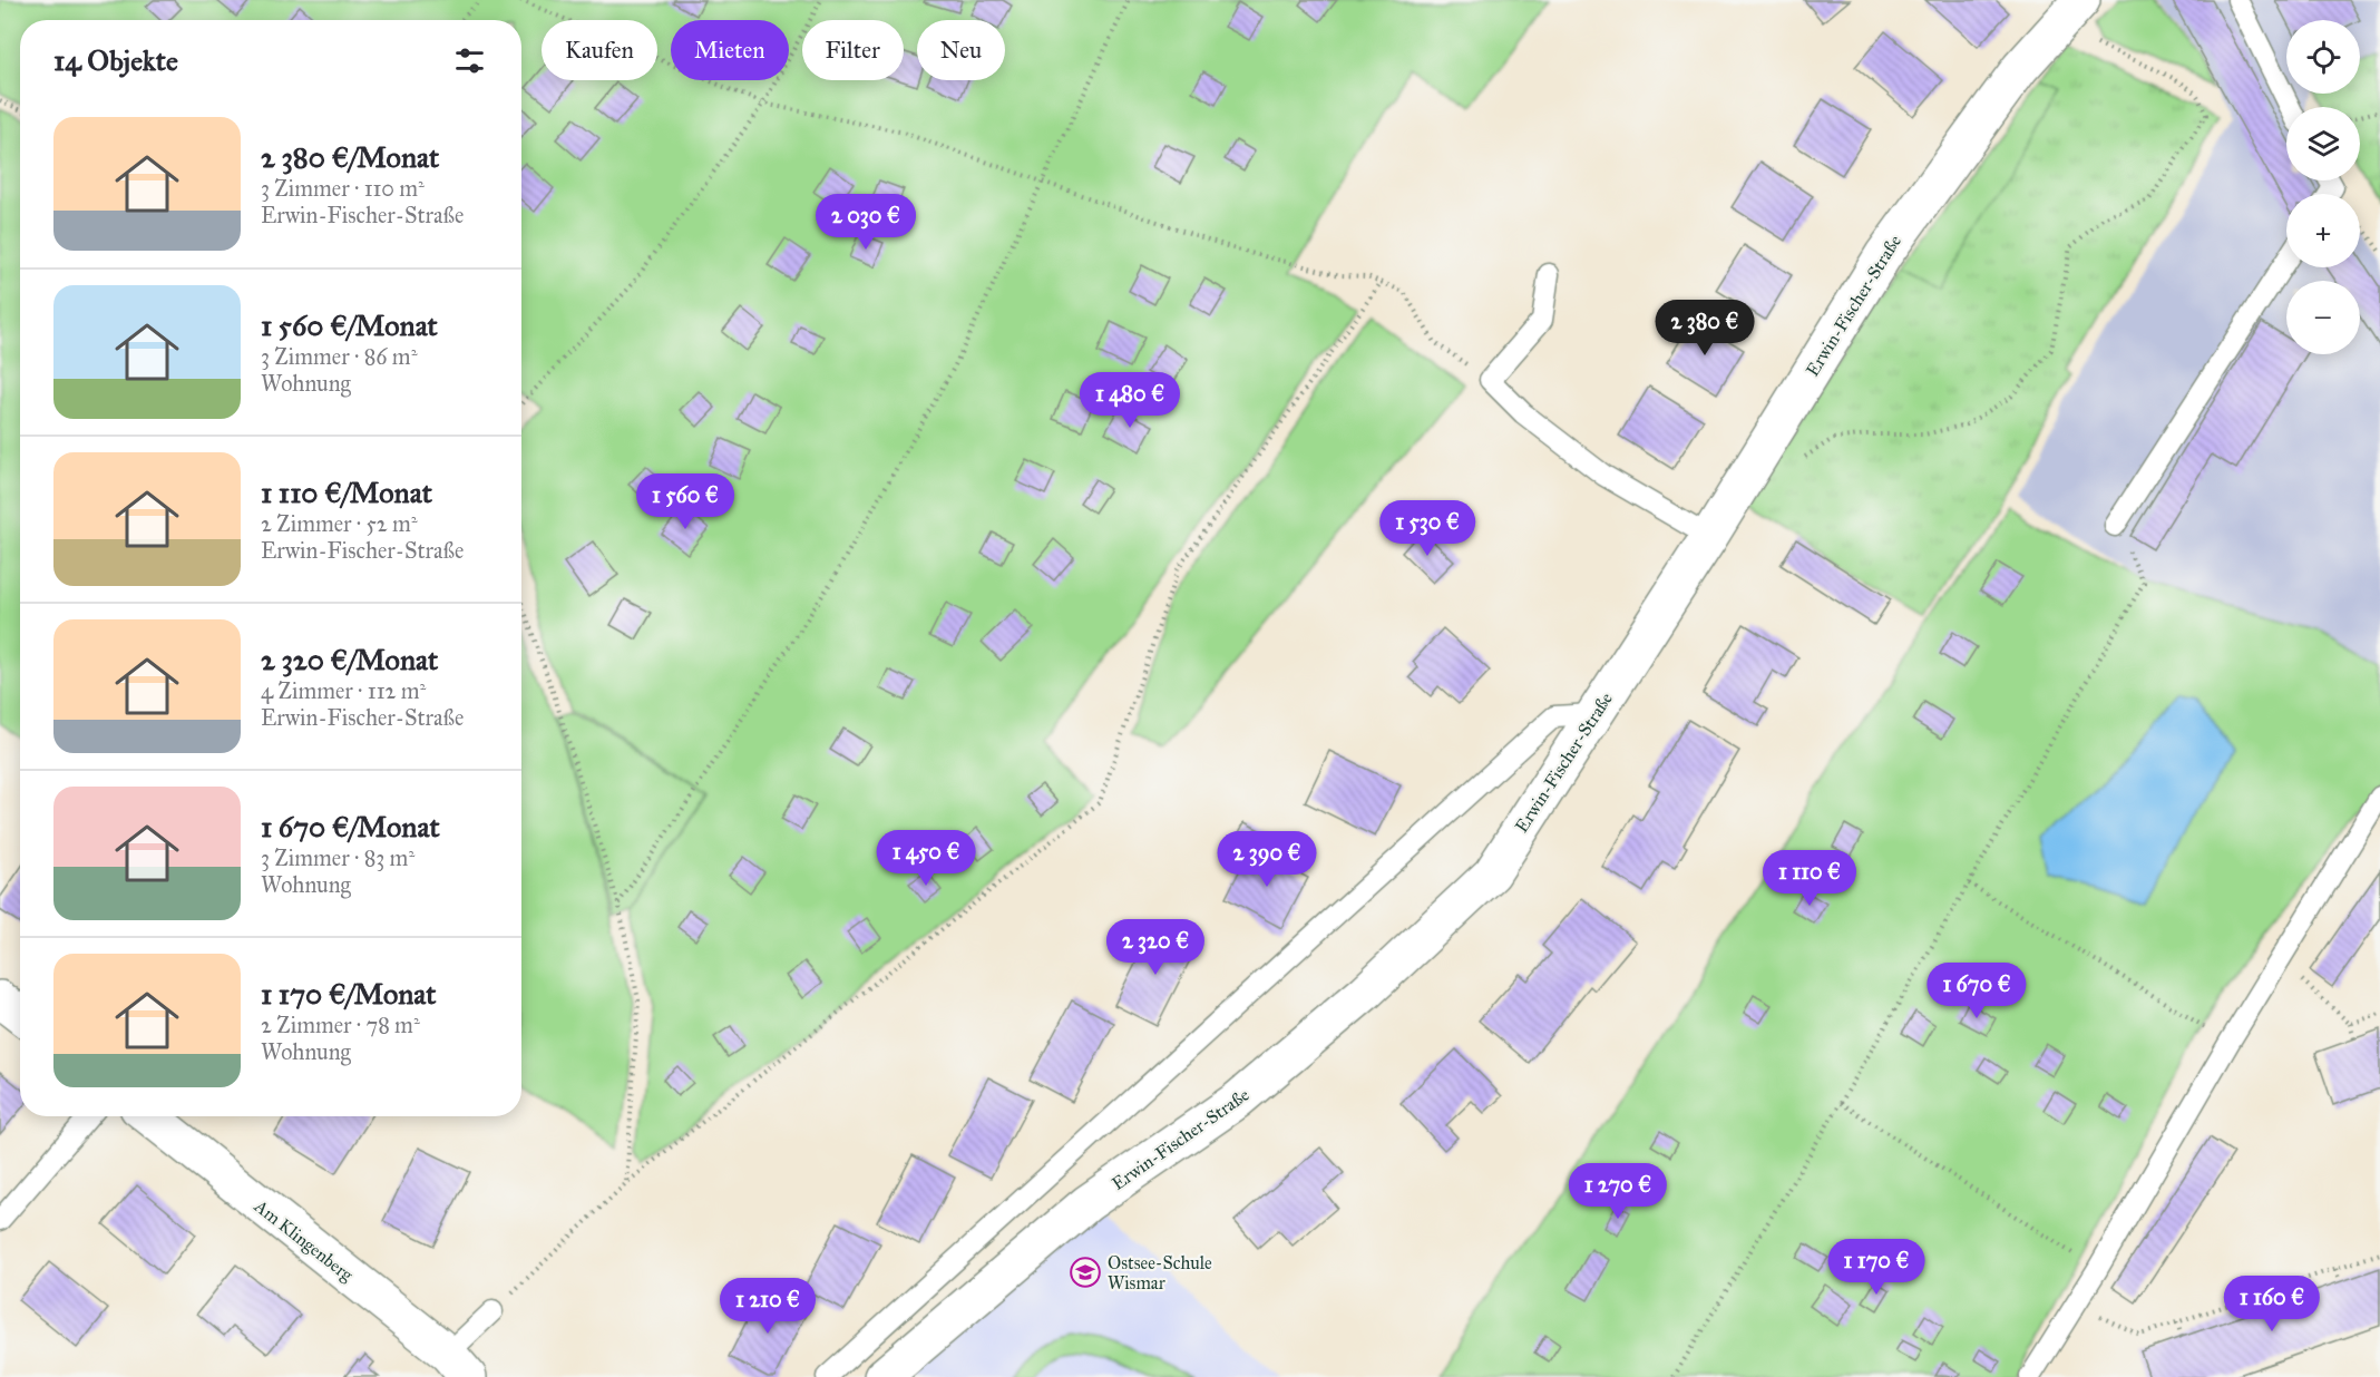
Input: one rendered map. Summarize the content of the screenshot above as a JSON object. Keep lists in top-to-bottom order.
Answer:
{
  "streets": {
    "street": ["Erwin-Fischer-Straße", "Am Klingenberg"]
  },
  "places": {
    "school or university": ["Ostsee-Schule Wismar"]
  },
  "page": {
    "map_buttons": ["+", "−"],
    "chip": [
      "Kaufen",
      "Mieten",
      "Filter",
      "Neu"
    ],
    "heading": "14 Objekte",
    "list": [
      {
        "name": "2 380 €/Monat",
        "note": "3 Zimmer · 110 m² · Erwin-Fischer-Straße"
      },
      {
        "name": "1 560 €/Monat",
        "note": "3 Zimmer · 86 m² · Wohnung"
      },
      {
        "name": "1 110 €/Monat",
        "note": "2 Zimmer · 52 m² · Erwin-Fischer-Straße"
      },
      {
        "name": "2 320 €/Monat",
        "note": "4 Zimmer · 112 m² · Erwin-Fischer-Straße"
      },
      {
        "name": "1 670 €/Monat",
        "note": "3 Zimmer · 83 m² · Wohnung"
      },
      {
        "name": "1 170 €/Monat",
        "note": "2 Zimmer · 78 m² · Wohnung"
      }
    ],
    "price": [
      "2 030 €",
      "2 380 €",
      "1 480 €",
      "1 560 €",
      "1 530 €",
      "1 450 €",
      "2 390 €",
      "1 110 €",
      "2 320 €",
      "1 670 €",
      "1 270 €",
      "1 170 €",
      "1 160 €",
      "1 210 €"
    ]
  }
}
